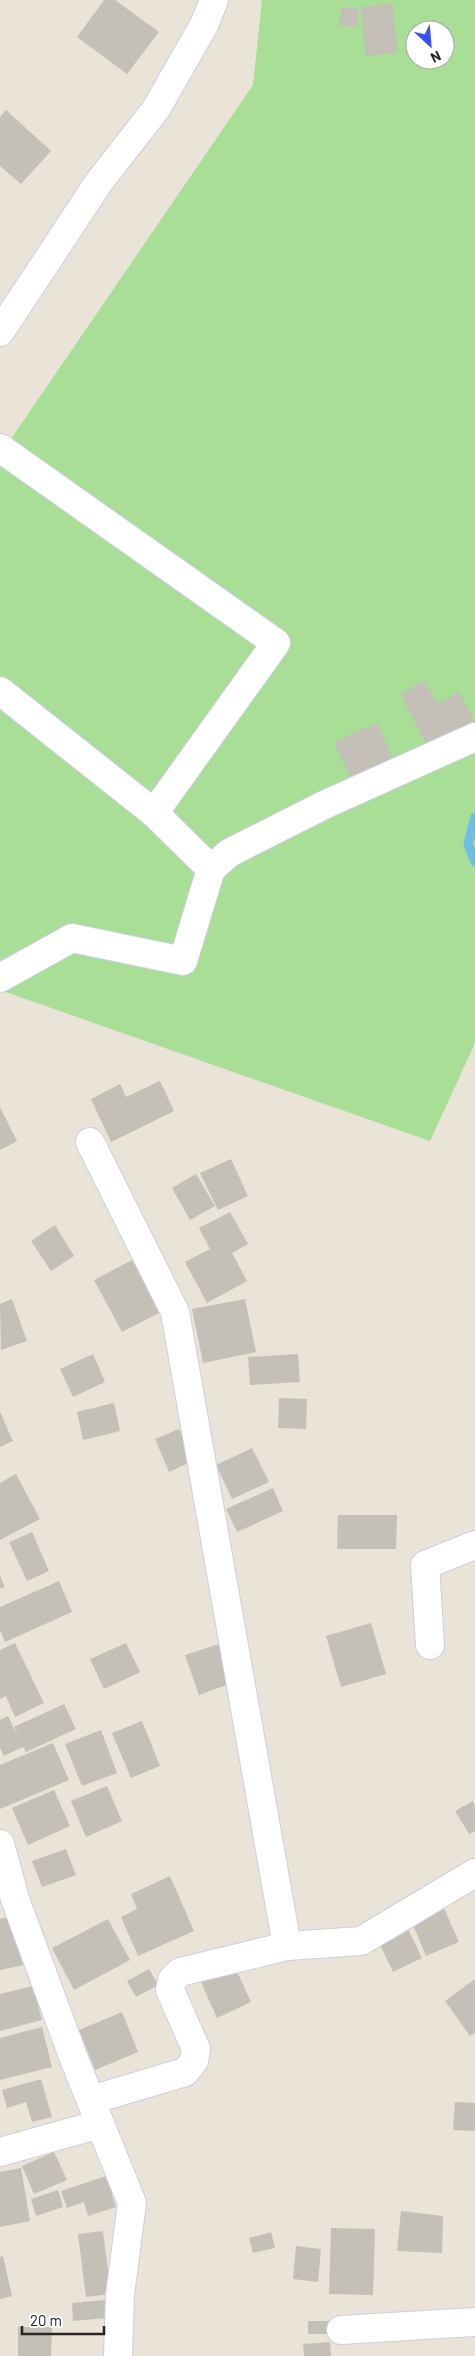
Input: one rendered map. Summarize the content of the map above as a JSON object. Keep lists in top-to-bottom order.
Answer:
{
  "scale_bar": "20 m",
  "north": "bottom right"
}
